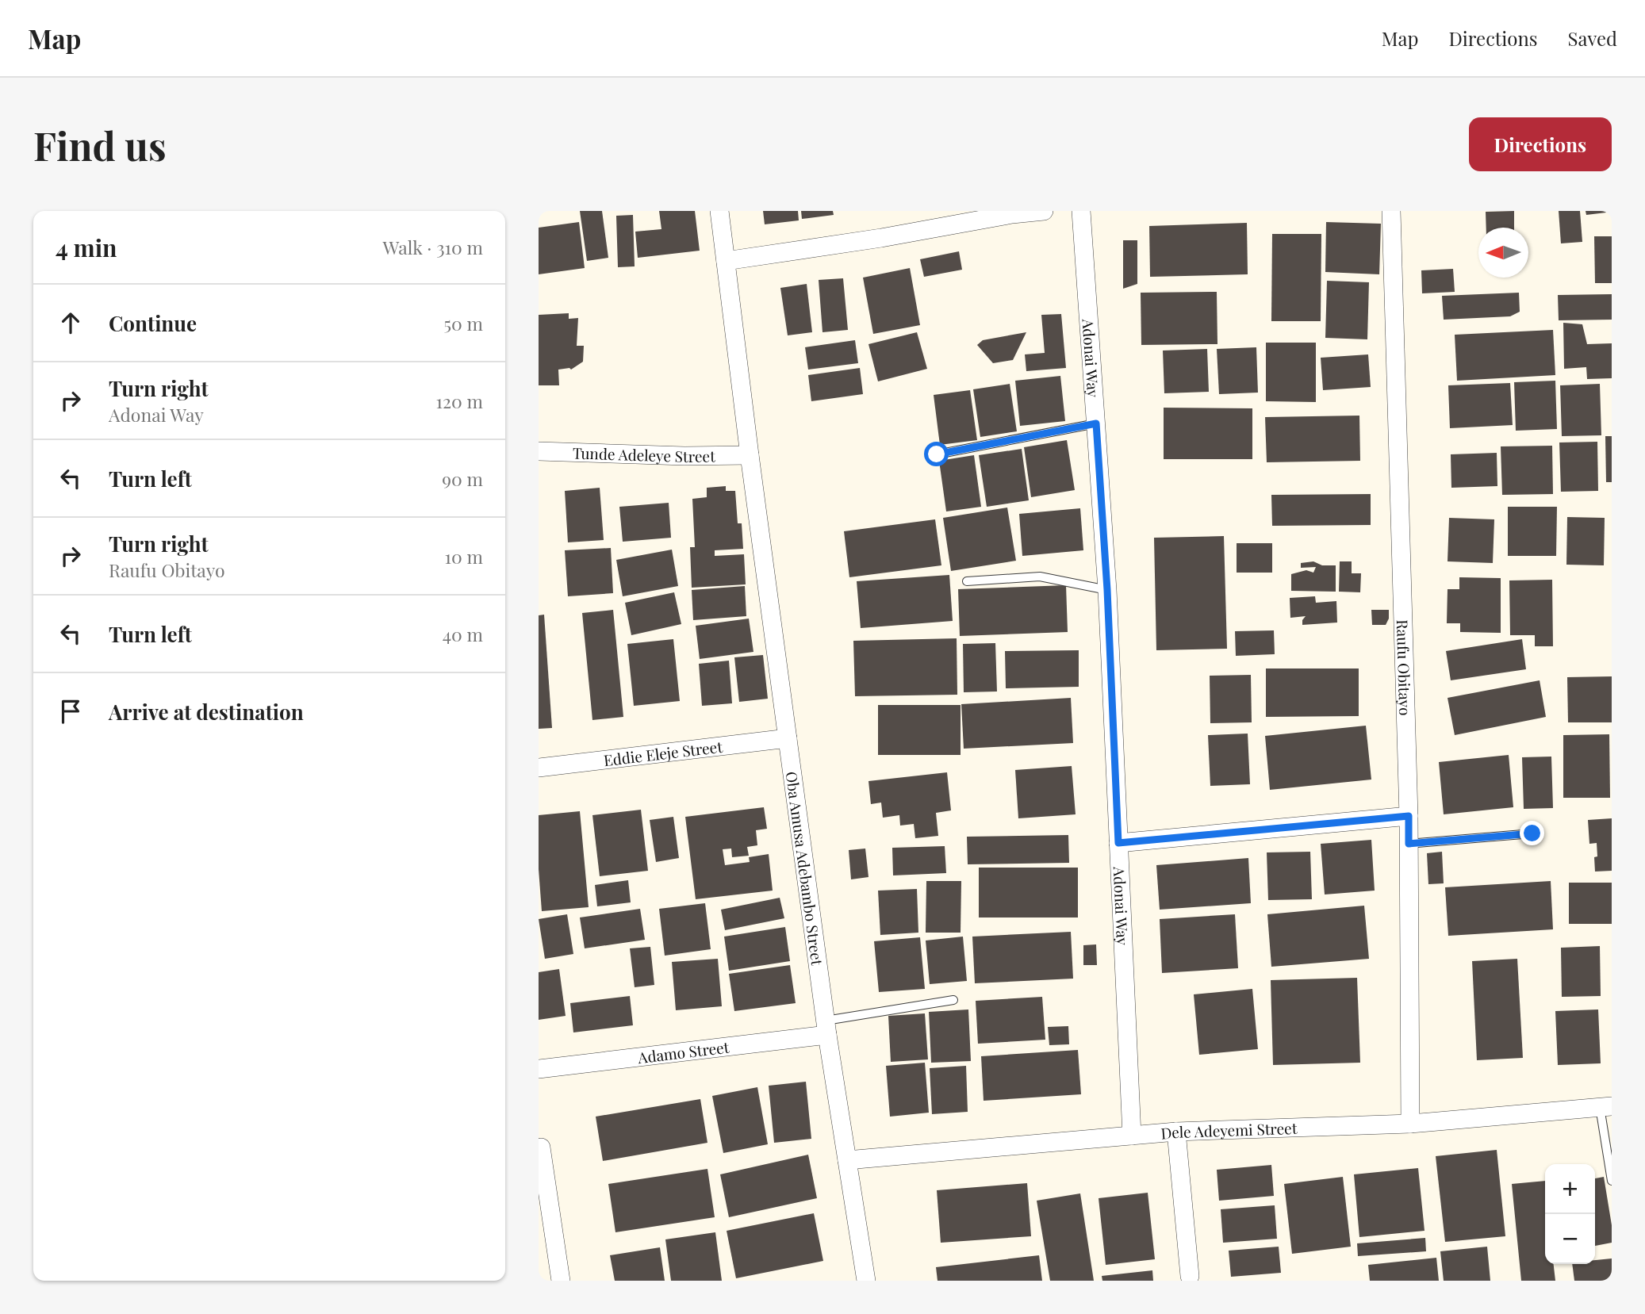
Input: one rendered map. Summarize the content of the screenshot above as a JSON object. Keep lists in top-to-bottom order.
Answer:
{
  "streets": {
    "street": [
      "Adonai Way",
      "Tunde Adeleye Street",
      "Raufu Obitayo",
      "Eddie Eleje Street",
      "Oba Amusa Adebambo Street",
      "Adamo Street",
      "Dele Adeyemi Street"
    ]
  },
  "crossings": [
    ["Adonai Way", "Dele Adeyemi Street"],
    ["Tunde Adeleye Street", "Oba Amusa Adebambo Street"],
    ["Raufu Obitayo", "Dele Adeyemi Street"],
    ["Eddie Eleje Street", "Oba Amusa Adebambo Street"],
    ["Oba Amusa Adebambo Street", "Adamo Street"],
    ["Oba Amusa Adebambo Street", "Dele Adeyemi Street"]
  ],
  "north": "left",
  "page": {
    "header": "Map",
    "nav": ["Map", "Directions", "Saved"],
    "buttons": "Directions",
    "title": "Find us",
    "heading": ["4 min", "Walk · 310 m"],
    "list": [
      ["Continue", "50 m"],
      ["Turn right", "Adonai Way", "120 m"],
      ["Turn left", "90 m"],
      ["Turn right", "Raufu Obitayo", "10 m"],
      ["Turn left", "40 m"],
      "Arrive at destination"
    ],
    "map_buttons": ["+", "−"]
  }
}
